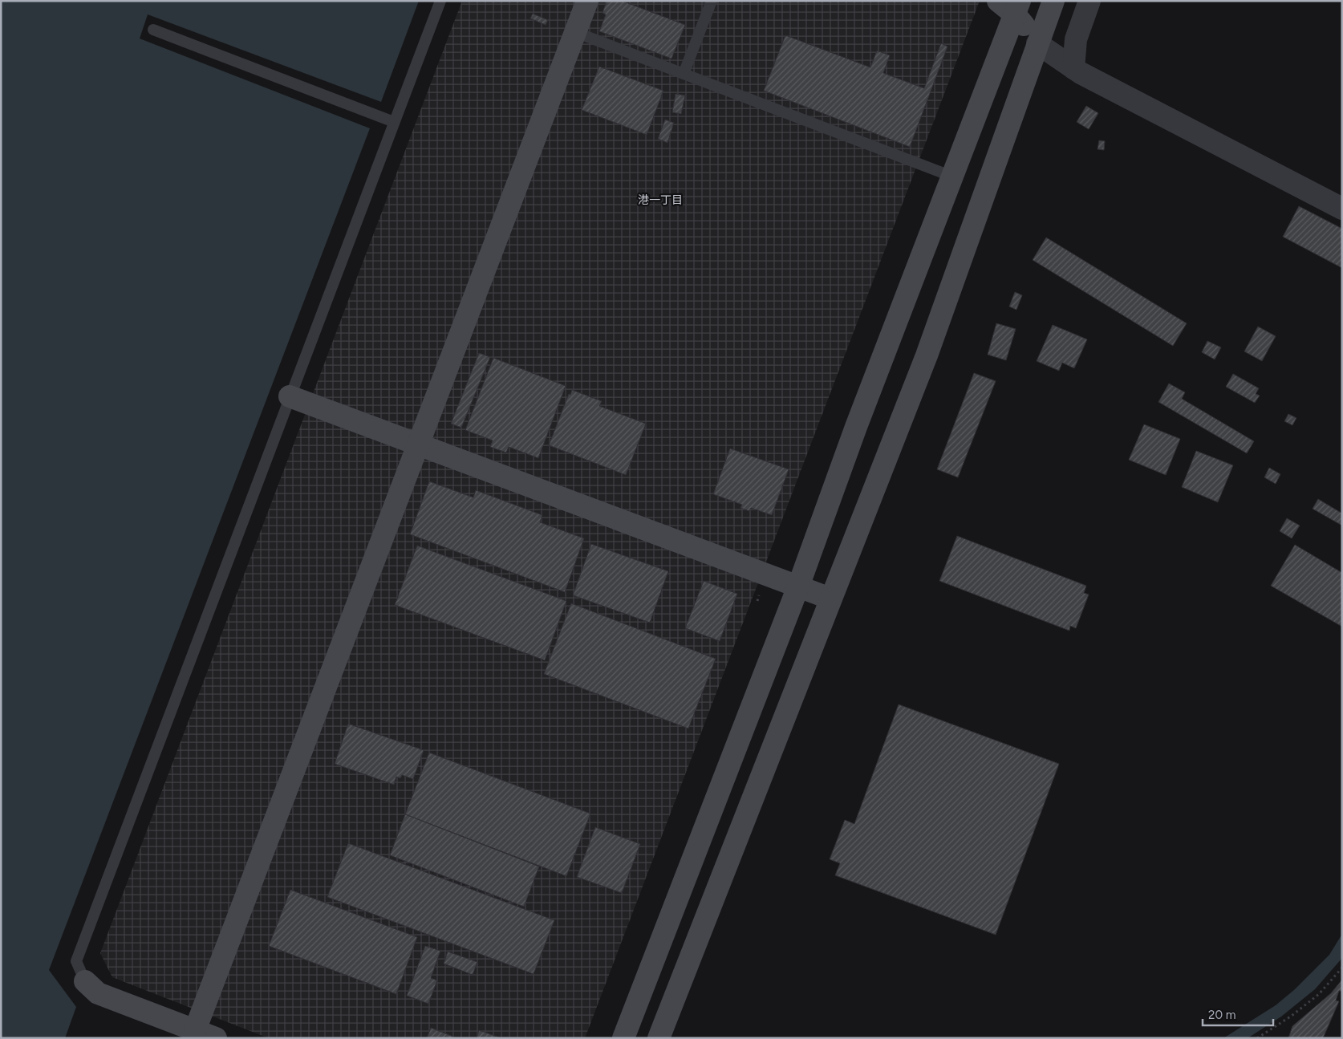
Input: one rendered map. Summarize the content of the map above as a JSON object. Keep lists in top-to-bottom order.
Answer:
{
  "districts": ["港一丁目"],
  "scale_bar": "20 m"
}
